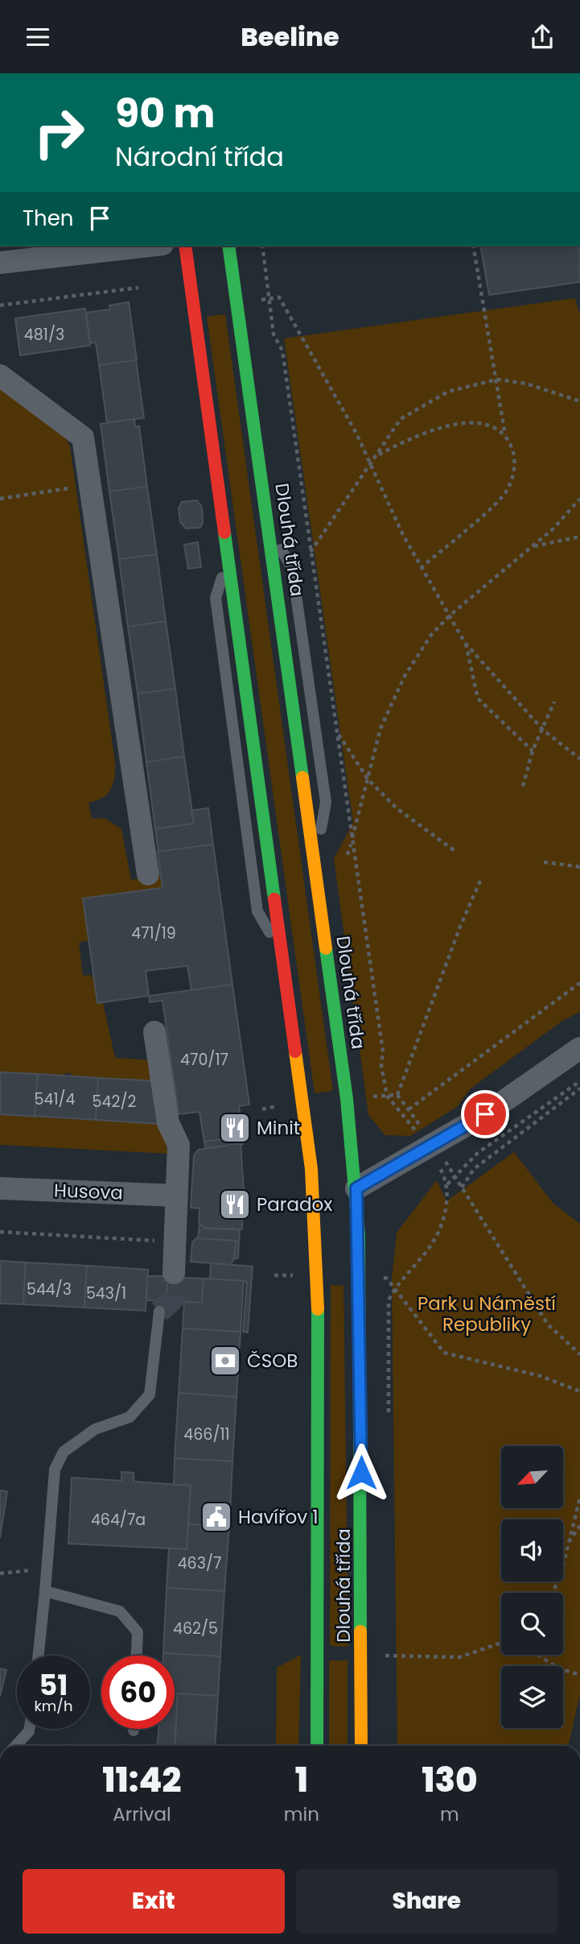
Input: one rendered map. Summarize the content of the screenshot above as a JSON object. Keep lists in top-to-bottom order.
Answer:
{
  "streets": {
    "main road": ["Dlouhá třída"],
    "street": ["Husova"]
  },
  "parks": ["Park u Náměstí Republiky"],
  "places": {
    "restaurant": ["Minit", "Paradox"],
    "bank": ["ČSOB"],
    "public building": ["Havířov 1"]
  },
  "house_numbers": [
    "481/3",
    "471/19",
    "470/17",
    "541/4",
    "542/2",
    "544/3",
    "543/1",
    "466/11",
    "464/7a",
    "463/7",
    "462/5"
  ],
  "north": "bottom left",
  "page": {
    "header": "Beeline",
    "turn": ["90 m", "Národní třída"],
    "then": "Then",
    "speed": "51 km/h",
    "limit": "60",
    "eta": [
      "11:42",
      "Arrival",
      "1",
      "min",
      "130",
      "m"
    ],
    "buttons": ["Exit", "Share"]
  }
}
